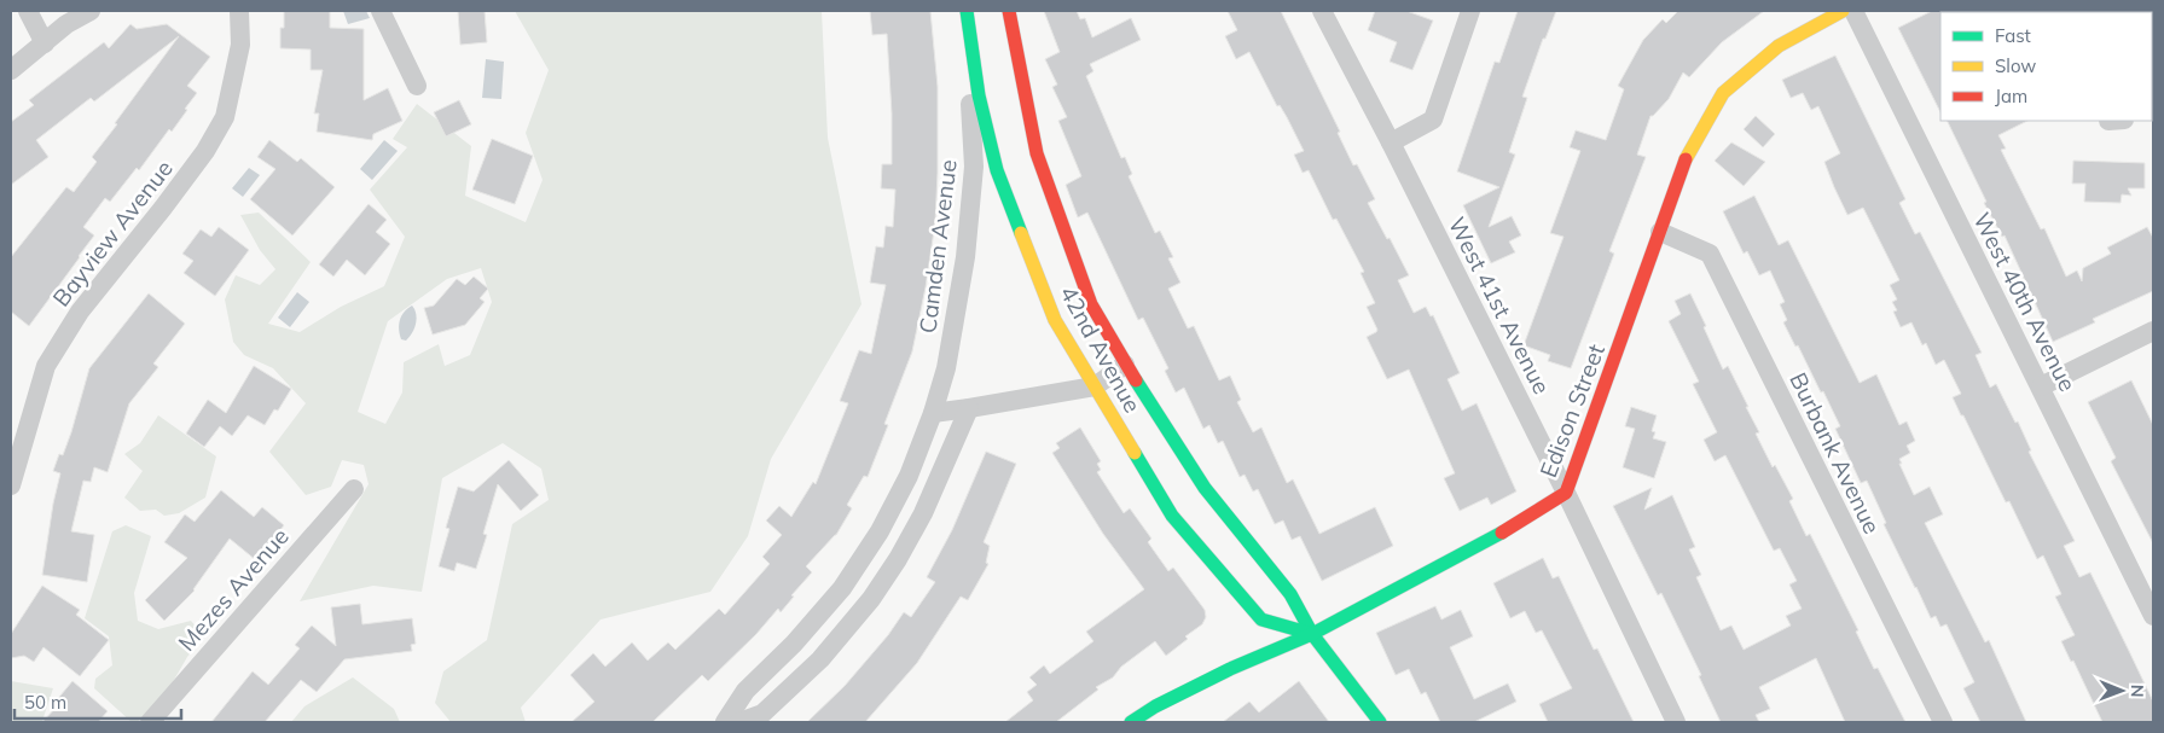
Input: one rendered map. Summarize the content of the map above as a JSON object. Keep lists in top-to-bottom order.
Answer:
{
  "streets": {
    "street": [
      "Bayview Avenue",
      "Camden Avenue",
      "West 40th Avenue",
      "West 41st Avenue",
      "42nd Avenue",
      "Edison Street",
      "Burbank Avenue",
      "Mezes Avenue"
    ]
  },
  "crossings": [
    ["Camden Avenue", "42nd Avenue"],
    ["West 41st Avenue", "Edison Street"],
    ["42nd Avenue", "Edison Street"],
    ["Edison Street", "Burbank Avenue"]
  ],
  "legend": ["Fast", "Slow", "Jam"],
  "scale_bar": "50 m",
  "north": "right"
}
